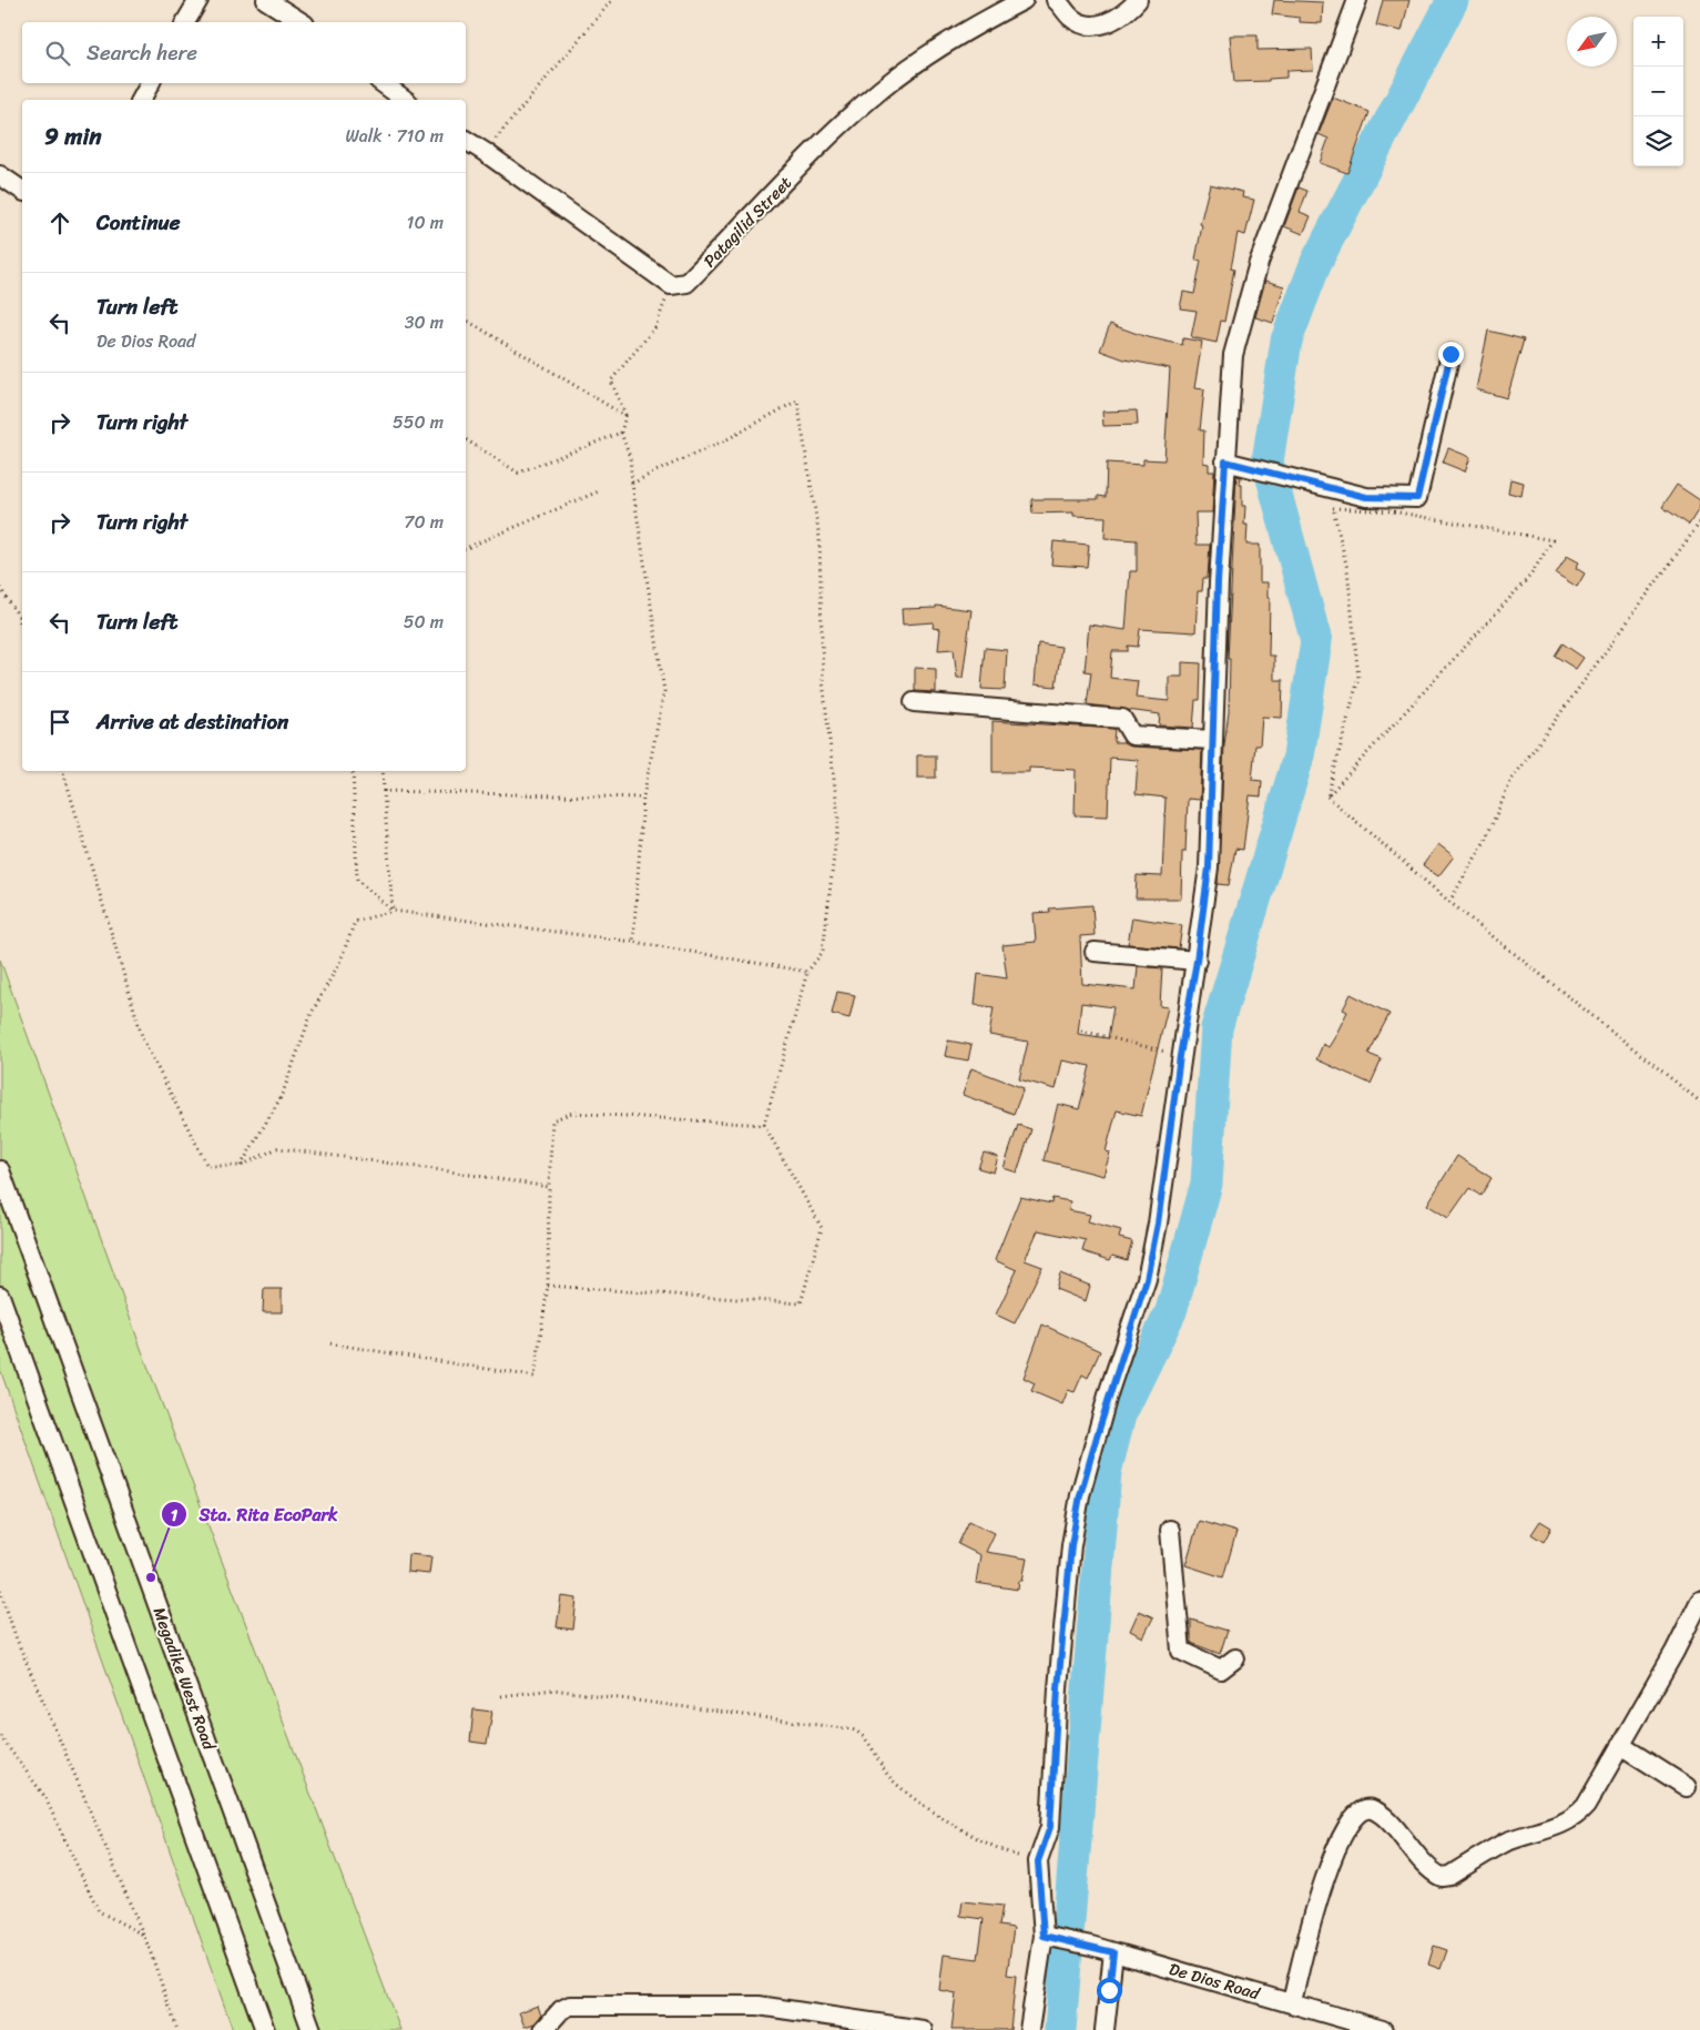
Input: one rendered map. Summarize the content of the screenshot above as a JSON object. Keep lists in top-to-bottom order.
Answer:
{
  "streets": {
    "street": ["Patagilid Street", "Megadike West Road", "De Dios Road"]
  },
  "places": ["Sta. Rita EcoPark"],
  "north": "bottom left",
  "page": {
    "map_buttons": ["+", "−"],
    "search": "Search here",
    "heading": ["9 min", "Walk · 710 m"],
    "list": [
      ["Continue", "10 m"],
      ["Turn left", "De Dios Road", "30 m"],
      ["Turn right", "550 m"],
      ["Turn right", "70 m"],
      ["Turn left", "50 m"],
      "Arrive at destination"
    ]
  }
}
